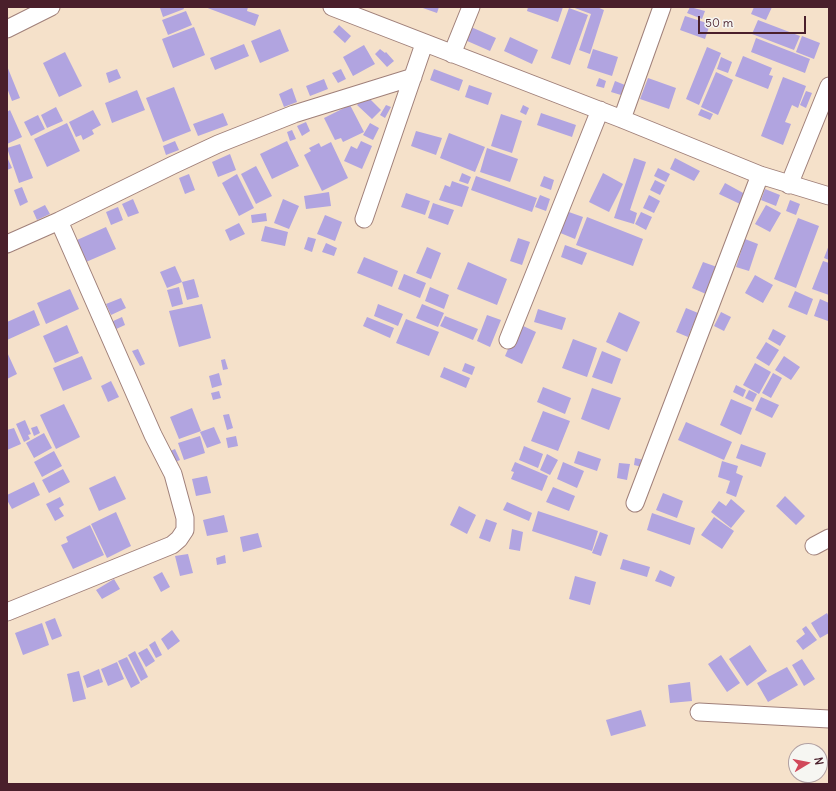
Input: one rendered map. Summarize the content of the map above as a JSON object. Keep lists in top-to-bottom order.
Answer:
{
  "scale_bar": "50 m",
  "north": "right"
}
